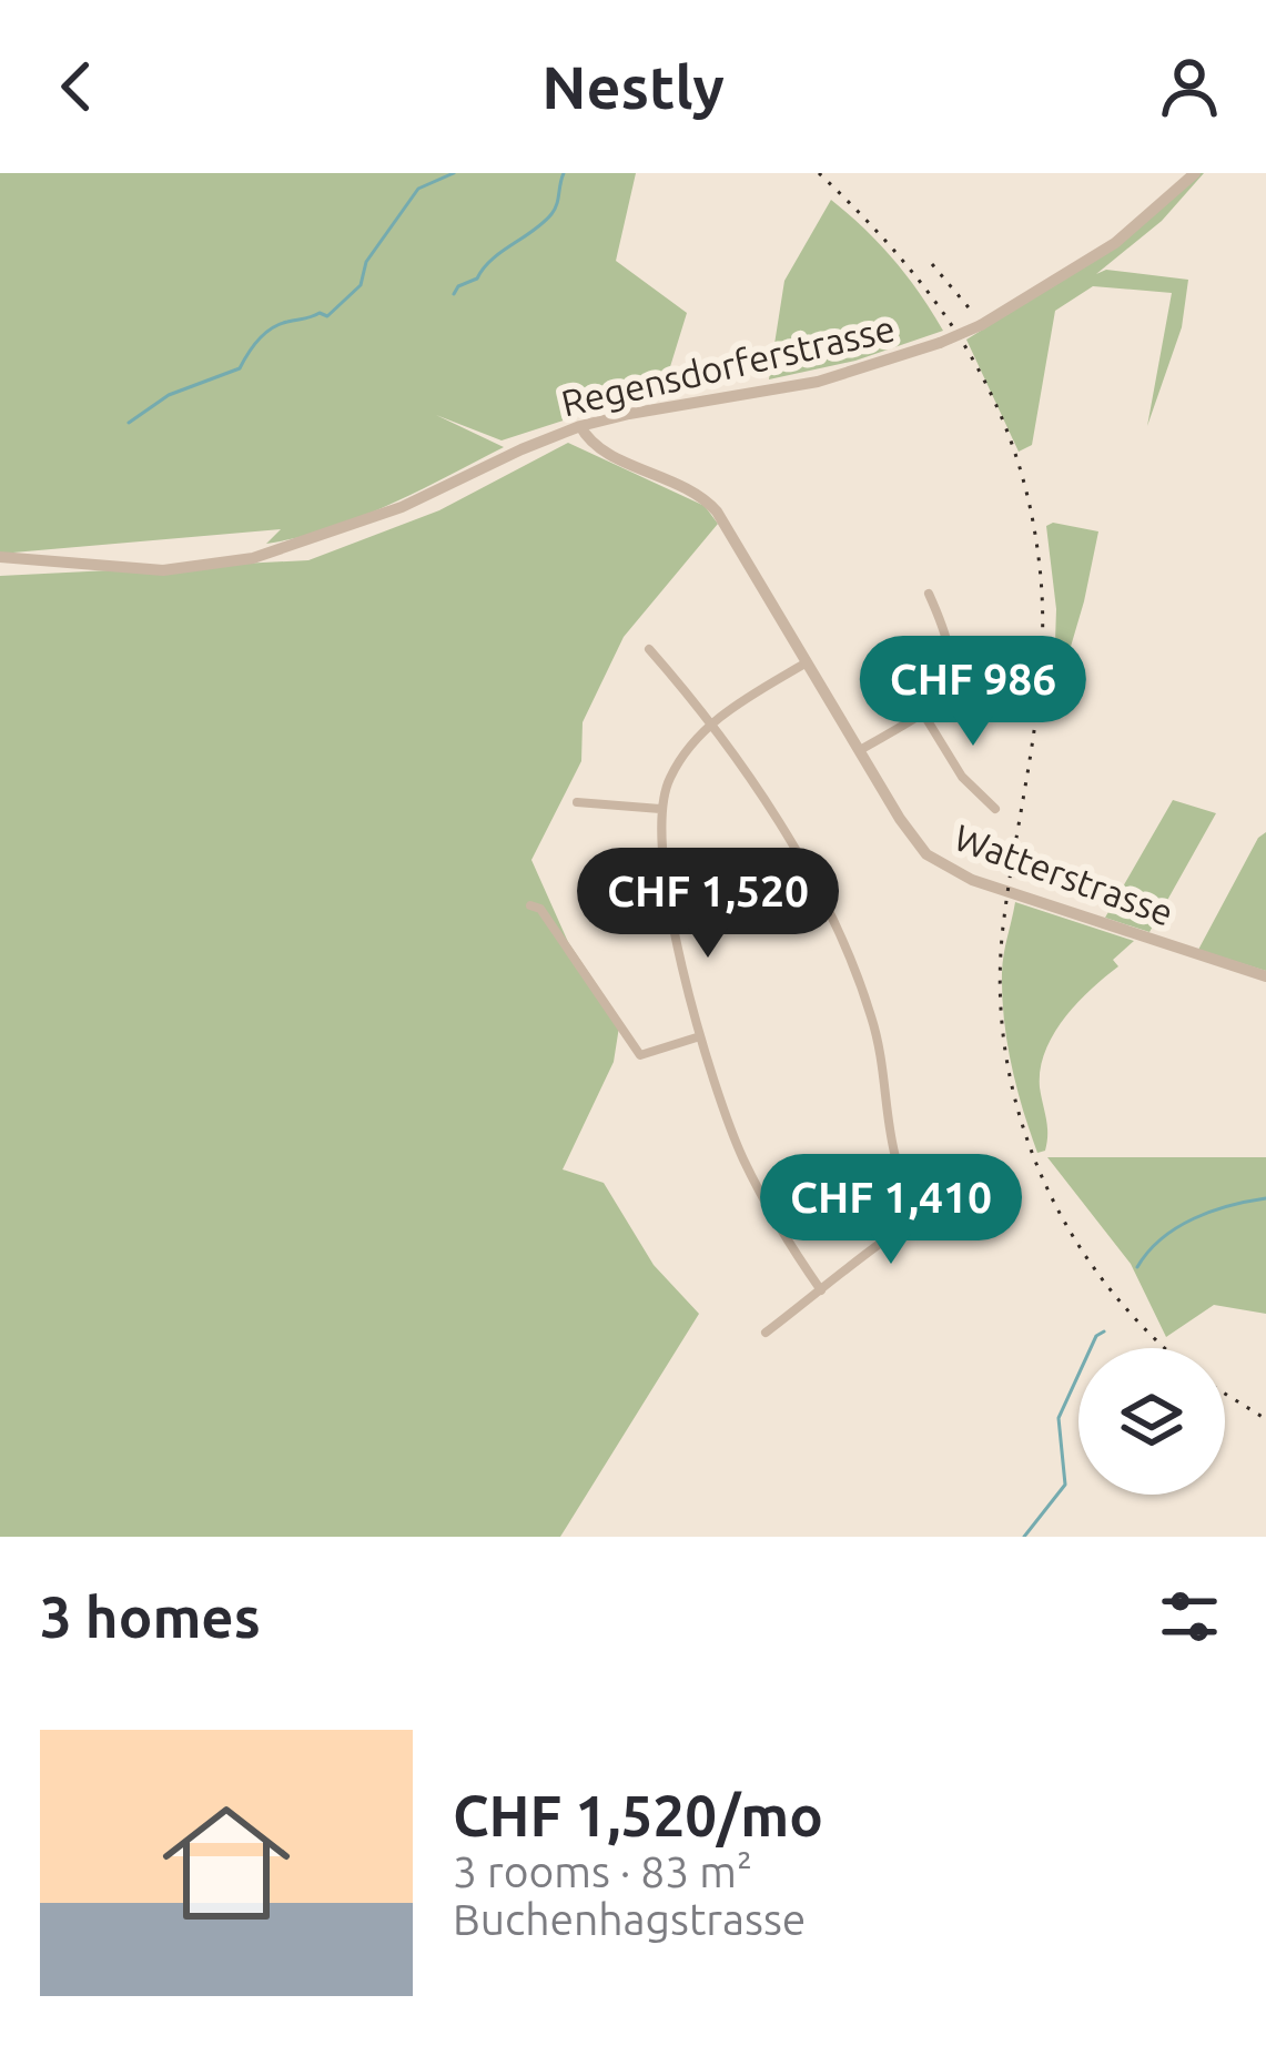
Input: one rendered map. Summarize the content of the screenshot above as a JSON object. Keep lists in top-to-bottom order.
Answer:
{
  "streets": {
    "street": ["Regensdorferstrasse", "Watterstrasse"]
  },
  "crossings": [
    ["Regensdorferstrasse", "Watterstrasse"]
  ],
  "page": {
    "header": "Nestly",
    "price": ["CHF 986", "CHF 1,520", "CHF 1,410"],
    "heading": "3 homes",
    "list": [
      {
        "name": "CHF 1,520/mo",
        "note": "3 rooms · 83 m² · Buchenhagstrasse"
      }
    ]
  }
}
